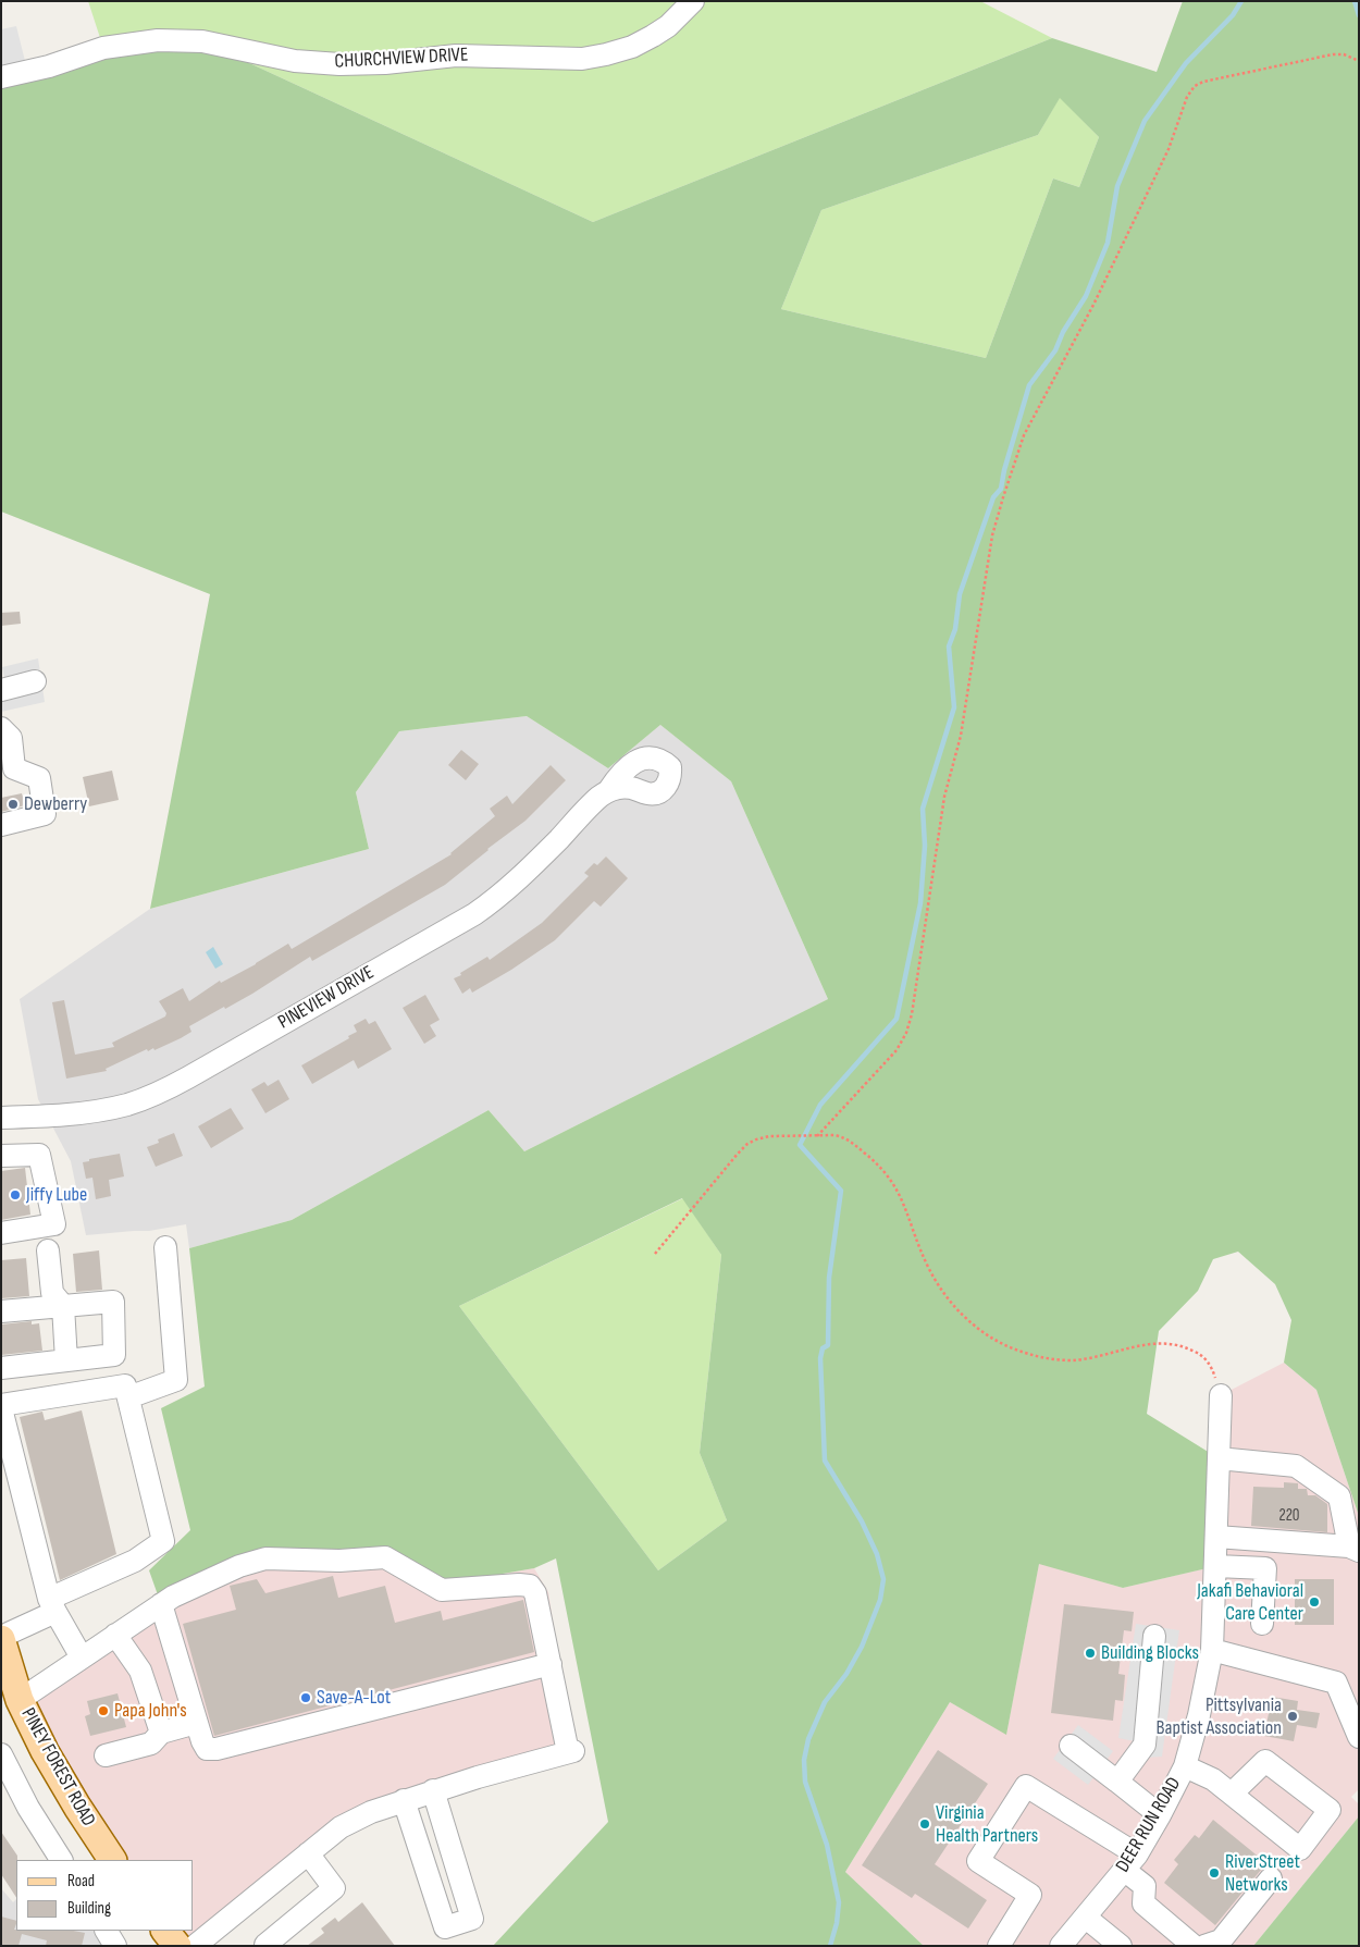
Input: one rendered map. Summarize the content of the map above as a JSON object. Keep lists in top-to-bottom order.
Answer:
{
  "streets": {
    "main road": ["PINEY FOREST ROAD"],
    "street": ["CHURCHVIEW DRIVE", "PINEVIEW DRIVE", "DEER RUN ROAD"]
  },
  "places": [
    "Dewberry",
    "Jiffy Lube",
    "Jakafi Behavioral Care Center",
    "Building Blocks",
    "Save-A-Lot",
    "Papa John's",
    "Pittsylvania Baptist Association",
    "Virginia Health Partners",
    "RiverStreet Networks"
  ],
  "house_numbers": ["220"],
  "legend": ["Road", "Building"]
}
